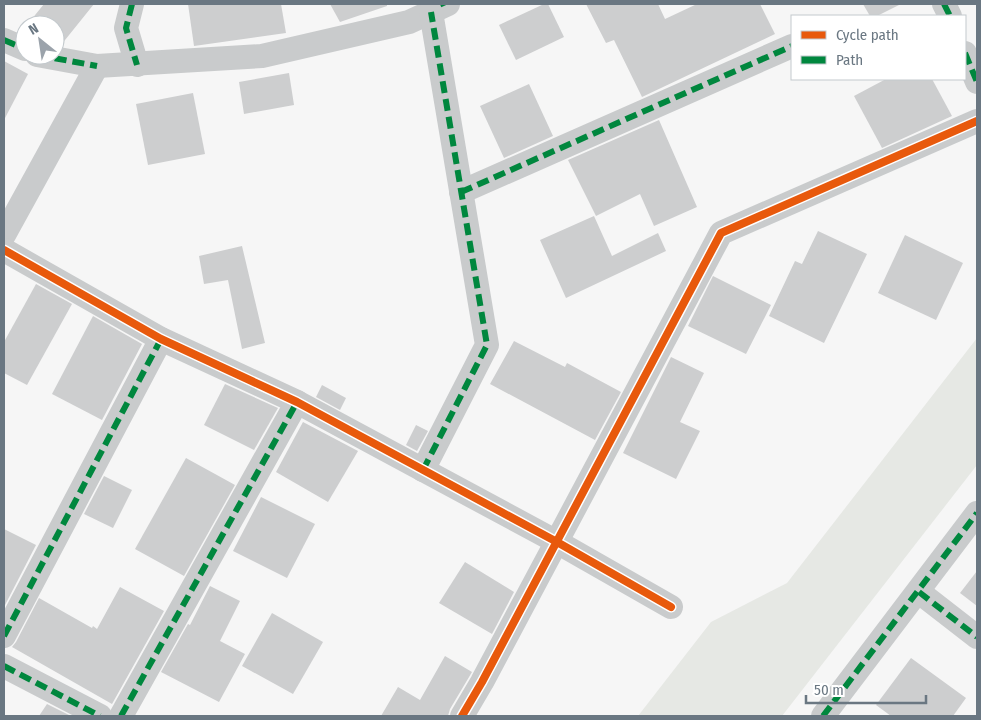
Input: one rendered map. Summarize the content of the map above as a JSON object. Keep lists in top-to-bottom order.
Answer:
{
  "legend": ["Cycle path", "Path"],
  "scale_bar": "50 m",
  "north": "top left"
}
